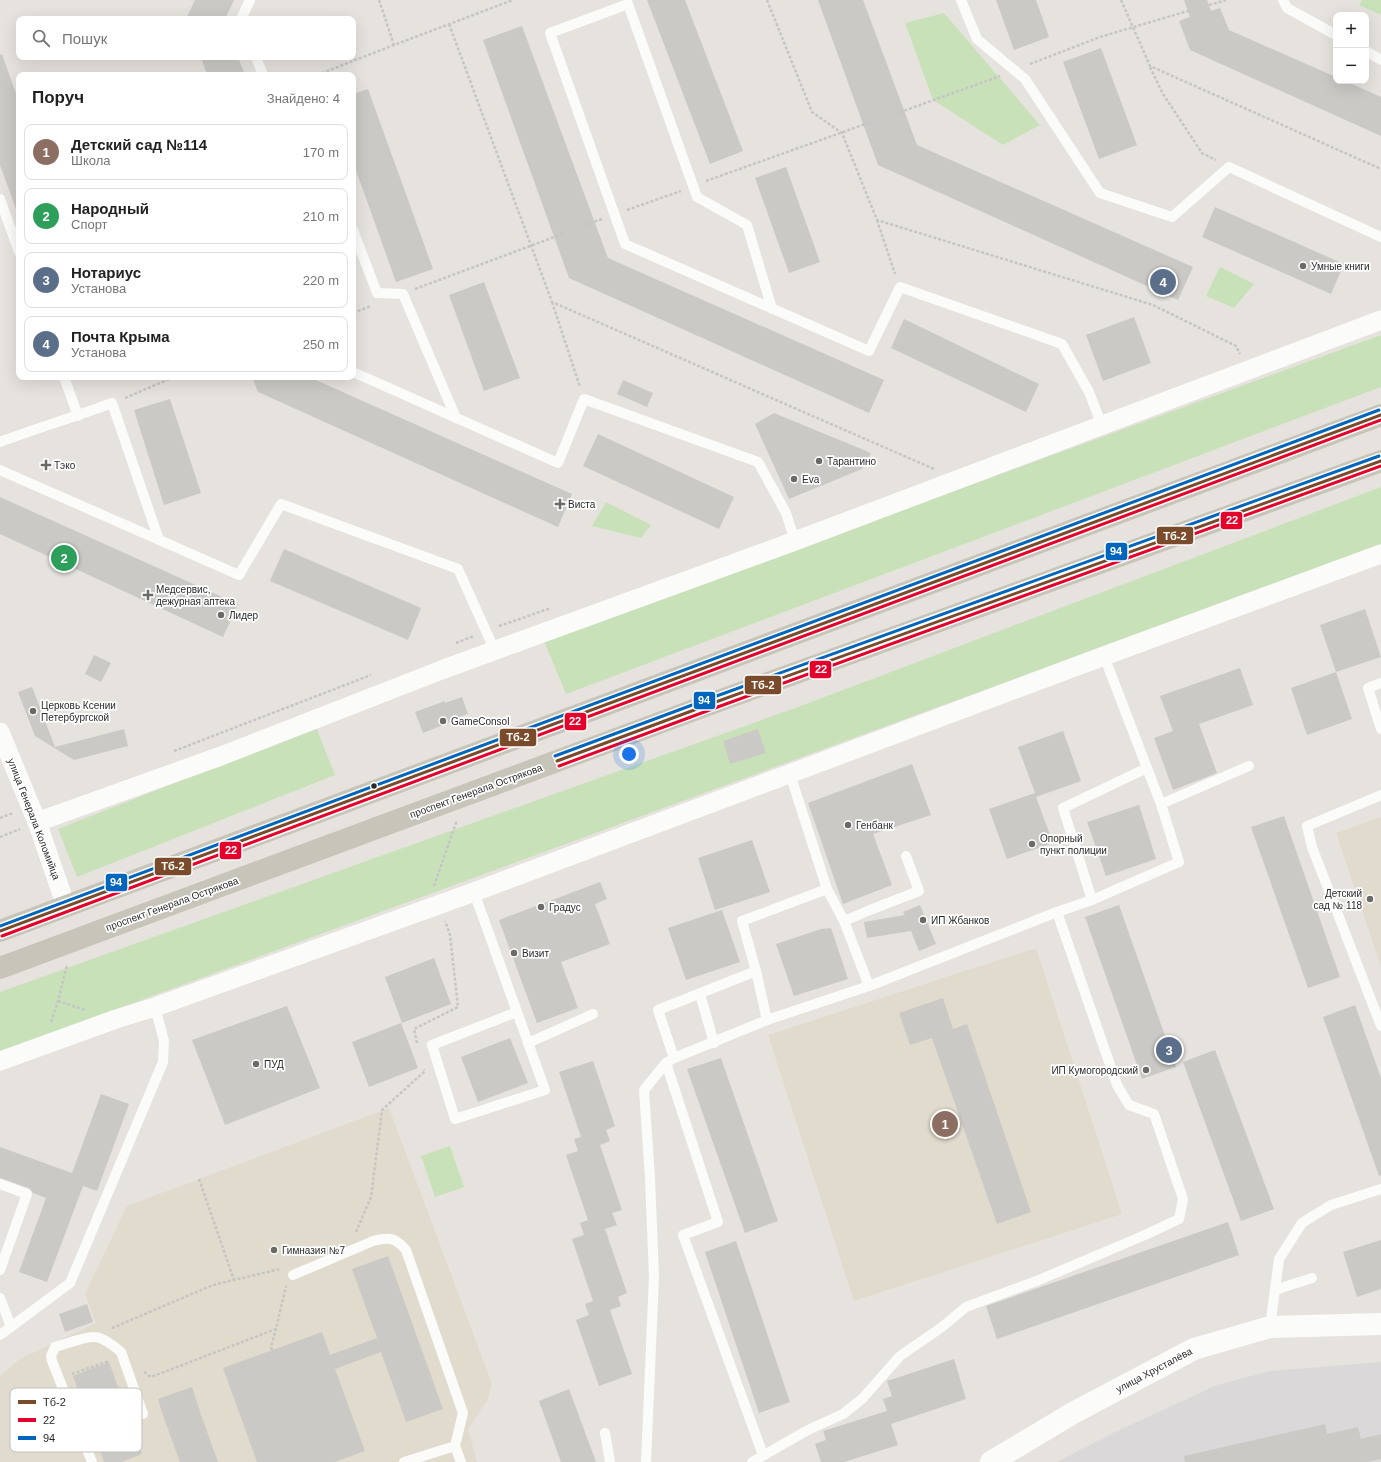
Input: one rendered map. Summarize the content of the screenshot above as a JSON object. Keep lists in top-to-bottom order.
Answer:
{
  "streets": {
    "main road": ["проспект Генерала Острякова", "улица Хрусталёва"],
    "street": ["улица Генерала Коломийца"]
  },
  "places": {
    "other": [
      "Умные книги",
      "Тарантино",
      "Eva",
      "Лидер",
      "Церковь Ксении Петербургской",
      "GameConsol",
      "Генбанк",
      "Опорный пункт полиции",
      "Детский сад № 118",
      "Градус",
      "ИП Жбанков",
      "Визит",
      "ПУД",
      "ИП Кумогородский",
      "Гимназия №7"
    ],
    "health": ["Тэко", "Виста", "Медсервис, дежурная аптека"]
  },
  "lines": ["transit line 94", "transit line Тб-2", "transit line 22"],
  "legend": ["Тб-2", "22", "94"],
  "page": {
    "map_buttons": ["+", "−"],
    "search": "Пошук",
    "heading": ["Поруч", "Знайдено: 4"],
    "list": [
      {
        "mark": "1",
        "name": "Детский сад №114",
        "note": "Школа",
        "value": "170 m"
      },
      {
        "mark": "2",
        "name": "Народный",
        "note": "Спорт",
        "value": "210 m"
      },
      {
        "mark": "3",
        "name": "Нотариус",
        "note": "Установа",
        "value": "220 m"
      },
      {
        "mark": "4",
        "name": "Почта Крыма",
        "note": "Установа",
        "value": "250 m"
      }
    ],
    "pins": [
      "4",
      "2",
      "3",
      "1"
    ]
  }
}
